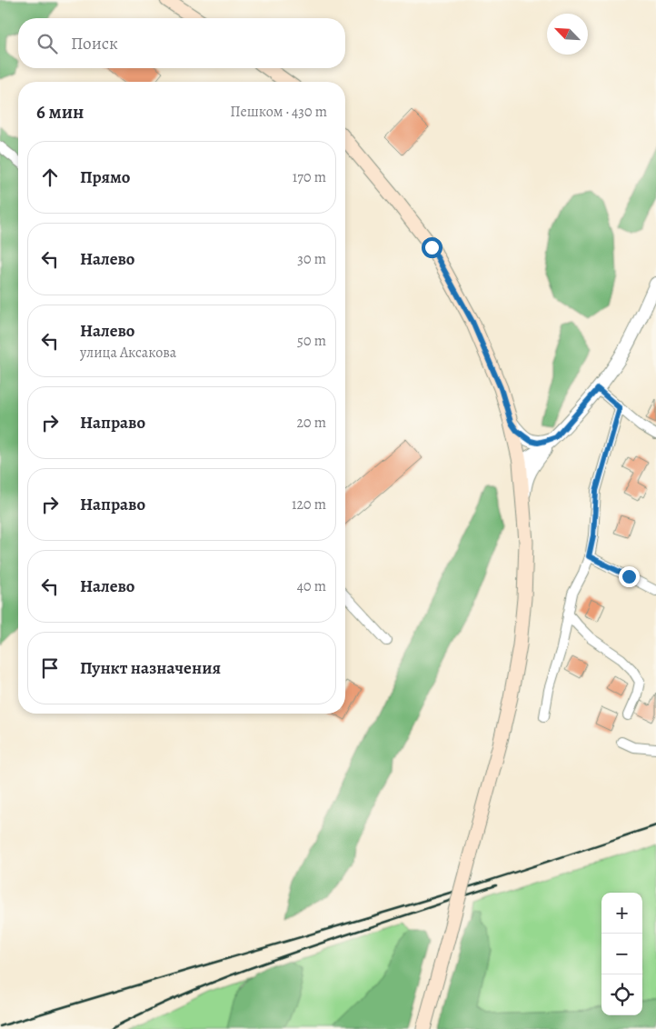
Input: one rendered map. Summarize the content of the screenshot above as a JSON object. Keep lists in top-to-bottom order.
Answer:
{
  "north": "top left",
  "page": {
    "search": "Поиск",
    "heading": ["6 мин", "Пешком · 430 m"],
    "list": [
      ["Прямо", "170 m"],
      ["Налево", "30 m"],
      ["Налево", "улица Аксакова", "50 m"],
      ["Направо", "20 m"],
      ["Направо", "120 m"],
      ["Налево", "40 m"],
      "Пункт назначения"
    ],
    "map_buttons": ["+", "−"]
  }
}
